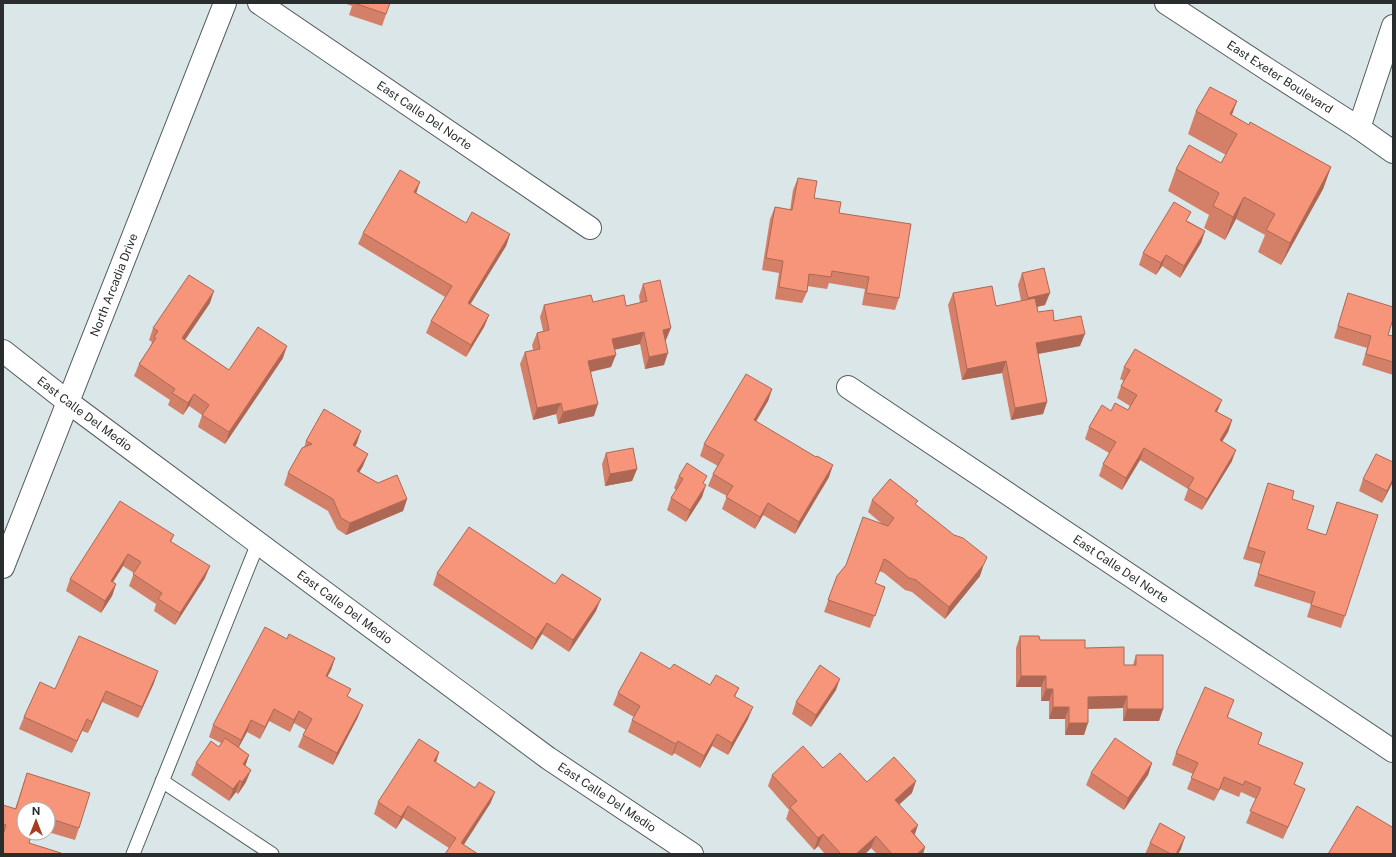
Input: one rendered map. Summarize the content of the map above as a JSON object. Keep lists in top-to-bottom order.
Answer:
{
  "streets": {
    "street": [
      "East Exeter Boulevard",
      "East Calle Del Norte",
      "North Arcadia Drive",
      "East Calle Del Medio"
    ]
  },
  "crossings": [
    ["North Arcadia Drive", "East Calle Del Medio"]
  ],
  "north": "top"
}
